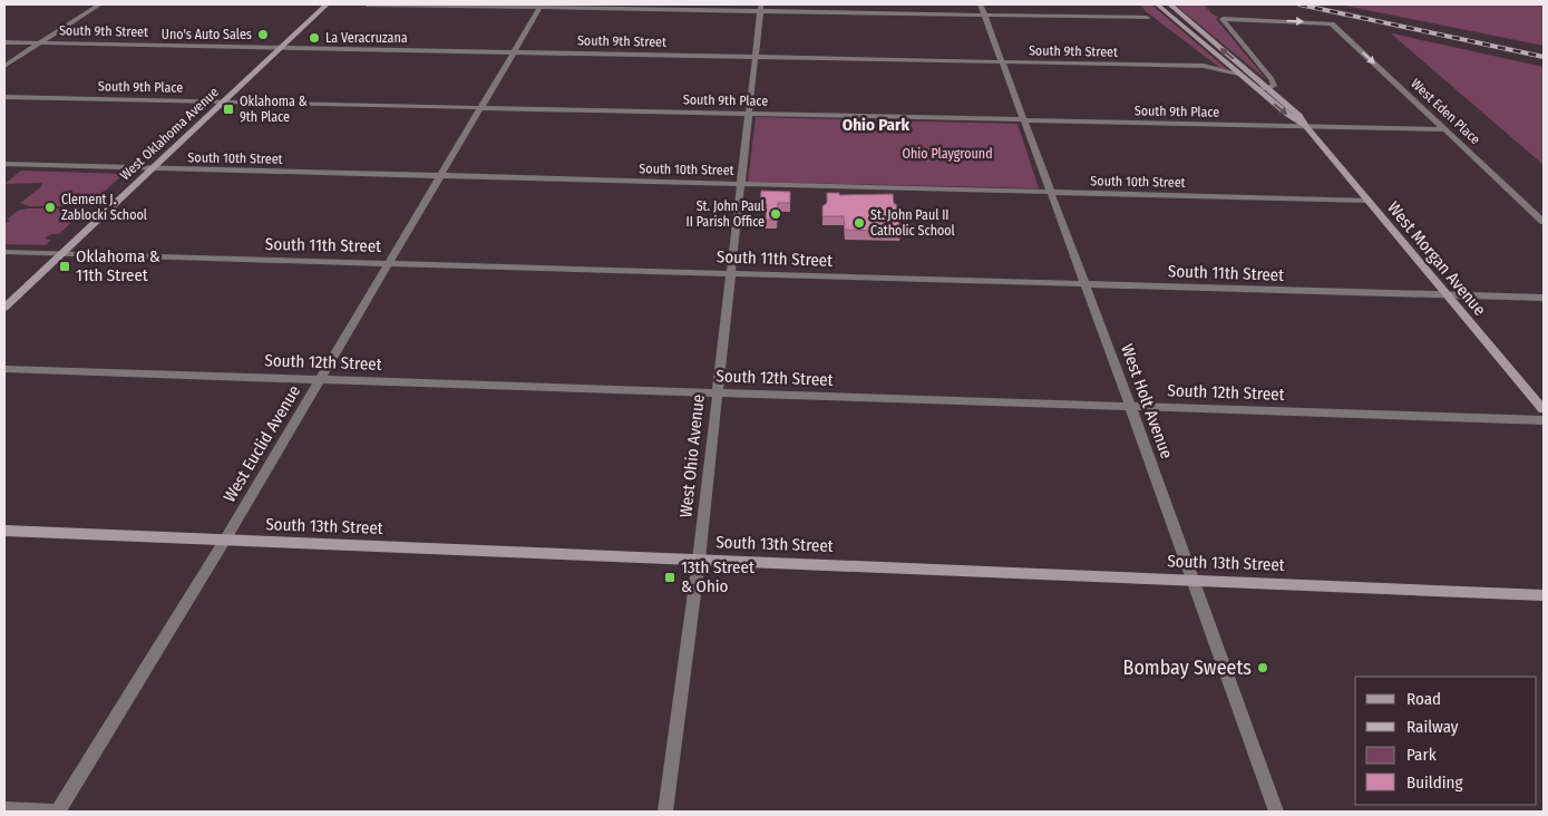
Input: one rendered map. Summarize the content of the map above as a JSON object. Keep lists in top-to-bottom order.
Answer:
{
  "streets": {
    "street": [
      "South 9th Street",
      "South 9th Place",
      "West Eden Place",
      "West Oklahoma Avenue",
      "South 10th Street",
      "South 11th Street",
      "West Morgan Avenue",
      "South 12th Street",
      "West Holt Avenue",
      "West Euclid Avenue",
      "West Ohio Avenue",
      "South 13th Street"
    ]
  },
  "crossings": [
    ["South 9th Street", "West Oklahoma Avenue"],
    ["South 9th Street", "West Morgan Avenue"],
    ["South 9th Street", "West Holt Avenue"],
    ["South 9th Street", "West Euclid Avenue"],
    ["South 9th Street", "West Ohio Avenue"],
    ["South 9th Place", "West Eden Place"],
    ["South 9th Place", "West Oklahoma Avenue"],
    ["South 9th Place", "West Morgan Avenue"],
    ["South 9th Place", "West Holt Avenue"],
    ["South 9th Place", "West Euclid Avenue"],
    ["South 9th Place", "West Ohio Avenue"],
    ["West Eden Place", "West Morgan Avenue"],
    ["West Oklahoma Avenue", "South 10th Street"],
    ["West Oklahoma Avenue", "South 11th Street"],
    ["South 10th Street", "West Morgan Avenue"],
    ["South 10th Street", "West Holt Avenue"],
    ["South 10th Street", "West Euclid Avenue"],
    ["South 10th Street", "West Ohio Avenue"],
    ["South 11th Street", "West Morgan Avenue"],
    ["South 11th Street", "West Holt Avenue"],
    ["South 11th Street", "West Euclid Avenue"],
    ["South 11th Street", "West Ohio Avenue"],
    ["South 12th Street", "West Holt Avenue"],
    ["South 12th Street", "West Euclid Avenue"],
    ["South 12th Street", "West Ohio Avenue"],
    ["West Holt Avenue", "South 13th Street"],
    ["West Euclid Avenue", "South 13th Street"],
    ["West Ohio Avenue", "South 13th Street"]
  ],
  "districts": ["Ohio Park"],
  "parks": ["Ohio Playground"],
  "places": {
    "other": [
      "Uno's Auto Sales",
      "La Veracruzana",
      "Clement J. Zablocki School",
      "St. John Paul II Parish Office",
      "St. John Paul II Catholic School",
      "Bombay Sweets"
    ],
    "transit": ["Oklahoma & 9th Place", "Oklahoma & 11th Street", "13th Street & Ohio"]
  },
  "legend": [
    "Road",
    "Railway",
    "Park",
    "Building"
  ]
}
